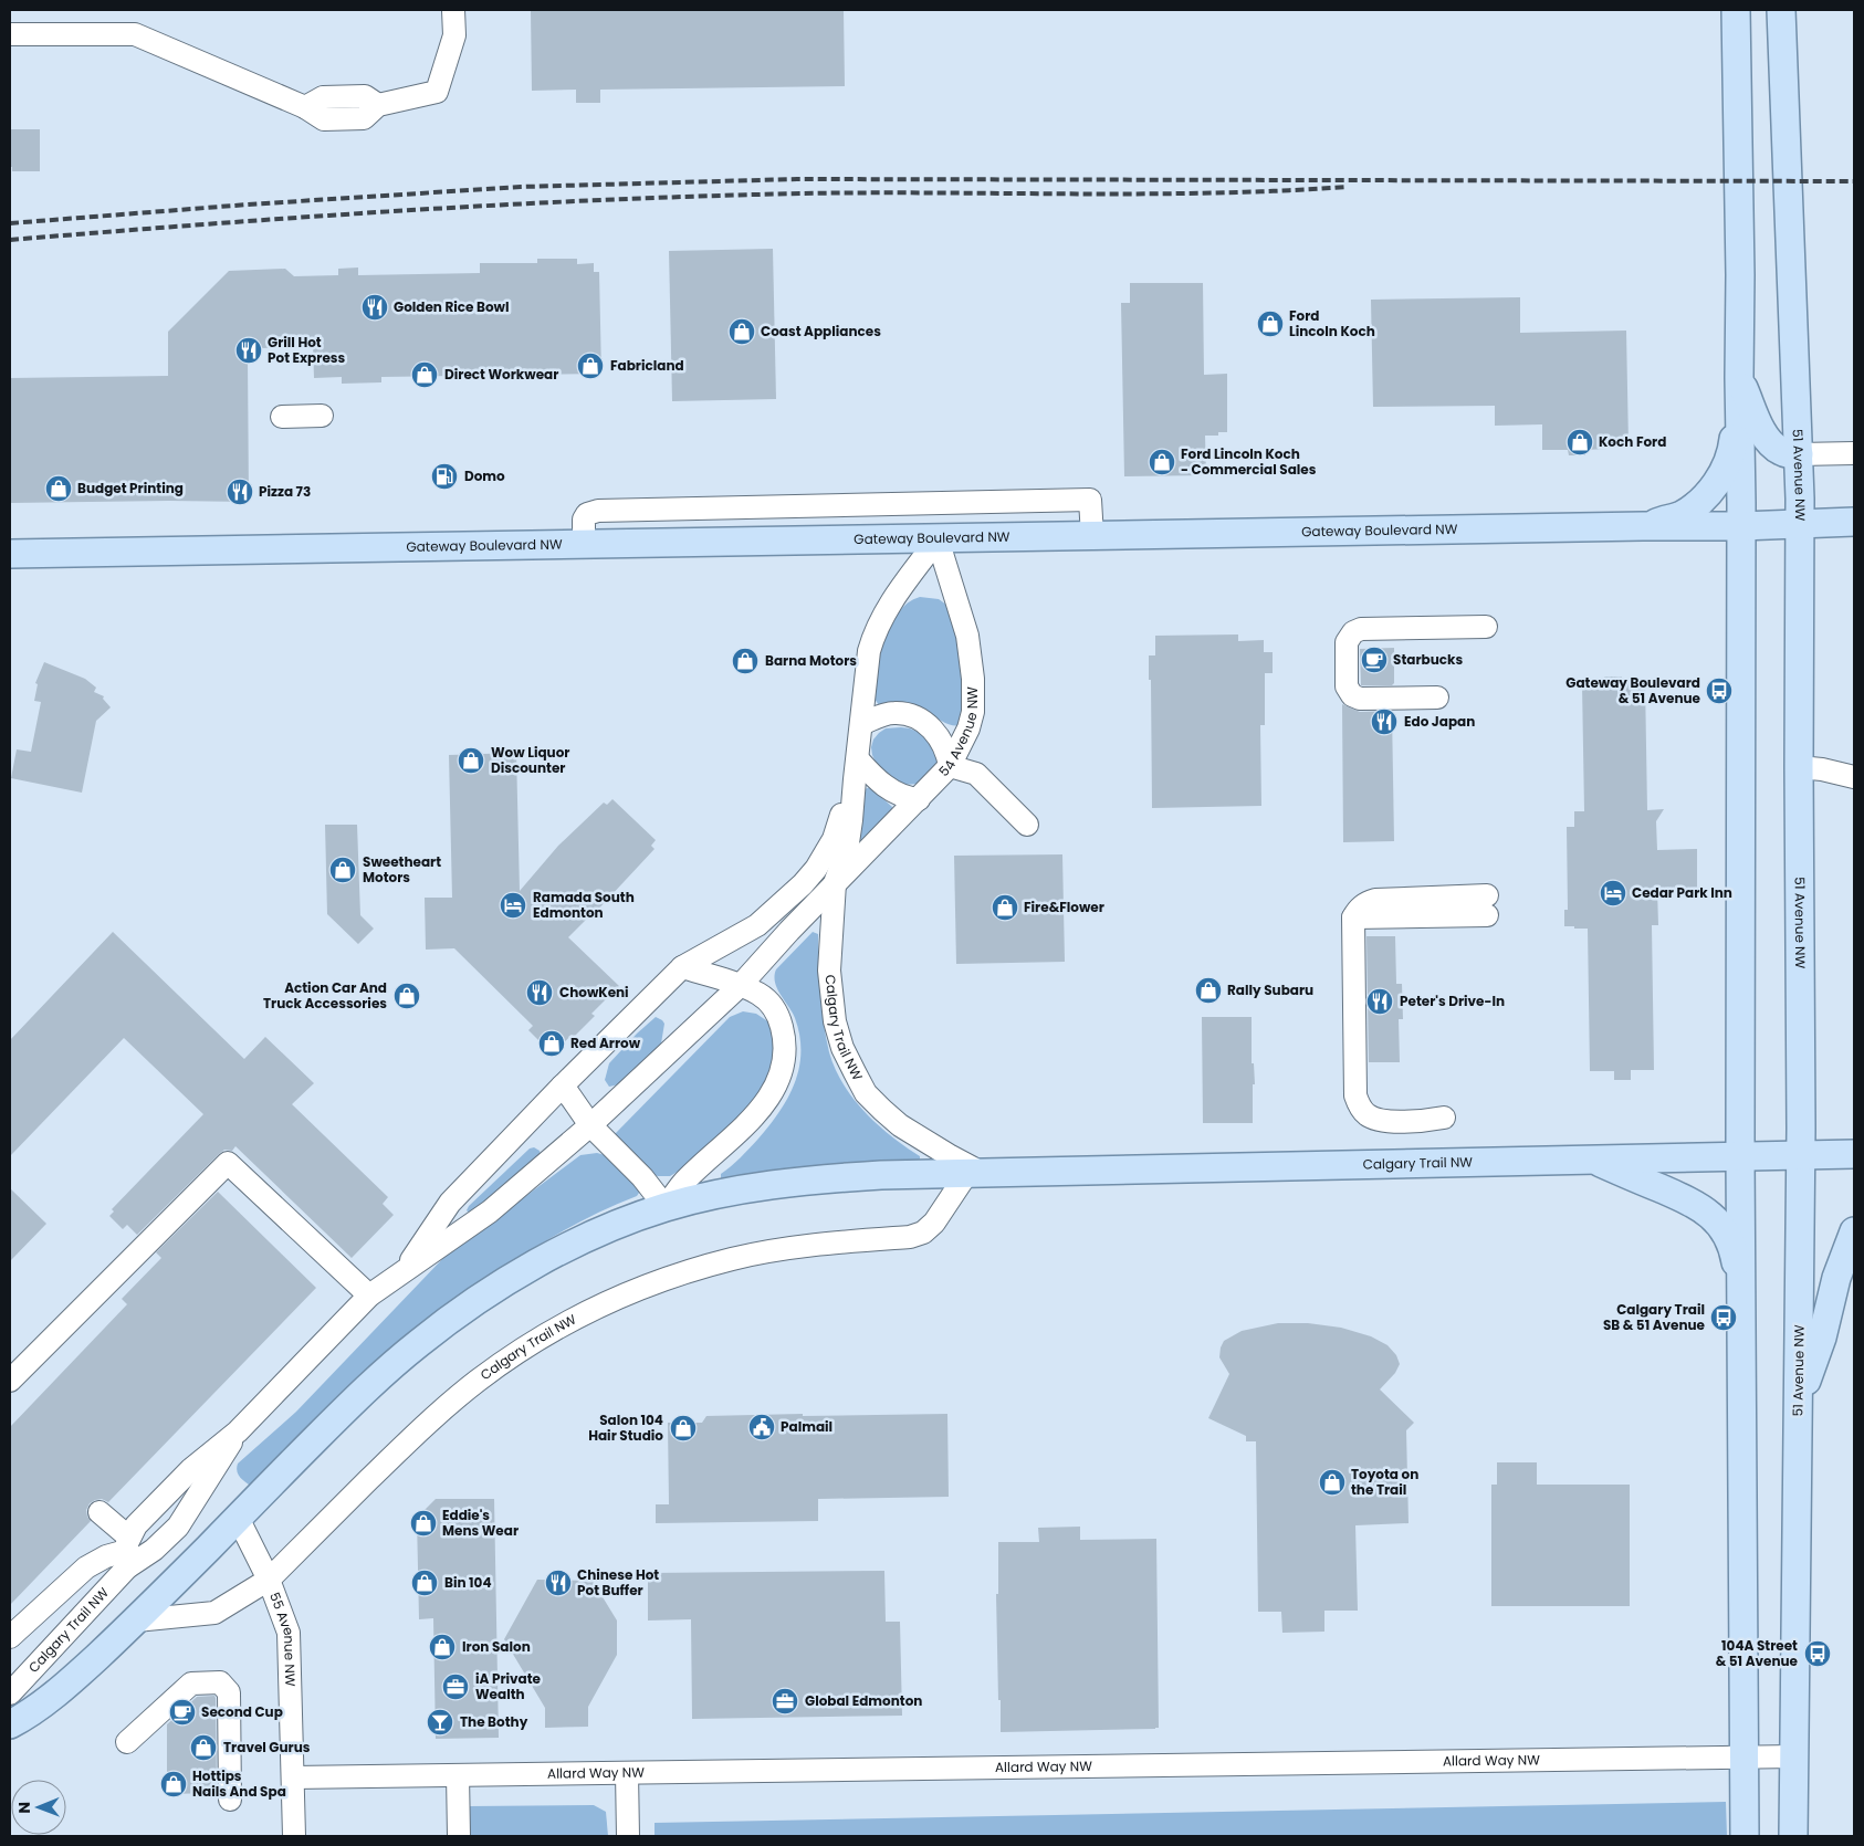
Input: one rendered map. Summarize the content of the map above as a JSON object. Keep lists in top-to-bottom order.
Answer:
{
  "streets": {
    "main road": ["51 Avenue NW", "Gateway Boulevard NW", "Calgary Trail NW"],
    "street": ["54 Avenue NW", "55 Avenue NW", "Allard Way NW"]
  },
  "crossings": [
    ["51 Avenue NW", "Gateway Boulevard NW"],
    ["51 Avenue NW", "Calgary Trail NW"],
    ["51 Avenue NW", "Allard Way NW"],
    ["Gateway Boulevard NW", "54 Avenue NW"],
    ["Gateway Boulevard NW", "Calgary Trail NW"],
    ["54 Avenue NW", "Calgary Trail NW"],
    ["Calgary Trail NW", "55 Avenue NW"],
    ["55 Avenue NW", "Allard Way NW"]
  ],
  "places": {
    "restaurant": [
      "Golden Rice Bowl",
      "Grill Hot Pot Express",
      "Pizza 73",
      "Edo Japan",
      "ChowKeni",
      "Peter's Drive-In",
      "Chinese Hot Pot Buffer"
    ],
    "shop": [
      "Ford Lincoln Koch",
      "Coast Appliances",
      "Fabricland",
      "Direct Workwear",
      "Koch Ford",
      "Ford Lincoln Koch - Commercial Sales",
      "Budget Printing",
      "Barna Motors",
      "Wow Liquor Discounter",
      "Sweetheart Motors",
      "Fire&Flower",
      "Rally Subaru",
      "Action Car And Truck Accessories",
      "Red Arrow",
      "Salon 104 Hair Studio",
      "Toyota on the Trail",
      "Eddie's Mens Wear",
      "Bin 104",
      "Iron Salon",
      "Travel Gurus",
      "Hottips Nails And Spa"
    ],
    "fuel station": ["Domo"],
    "cafe": ["Starbucks", "Second Cup"],
    "bus stop": ["Gateway Boulevard & 51 Avenue", "Calgary Trail SB & 51 Avenue", "104A Street & 51 Avenue"],
    "hotel": ["Cedar Park Inn", "Ramada South Edmonton"],
    "public building": ["Palmail"],
    "office": ["iA Private Wealth", "Global Edmonton"],
    "bar": ["The Bothy"]
  },
  "north": "left"
}
